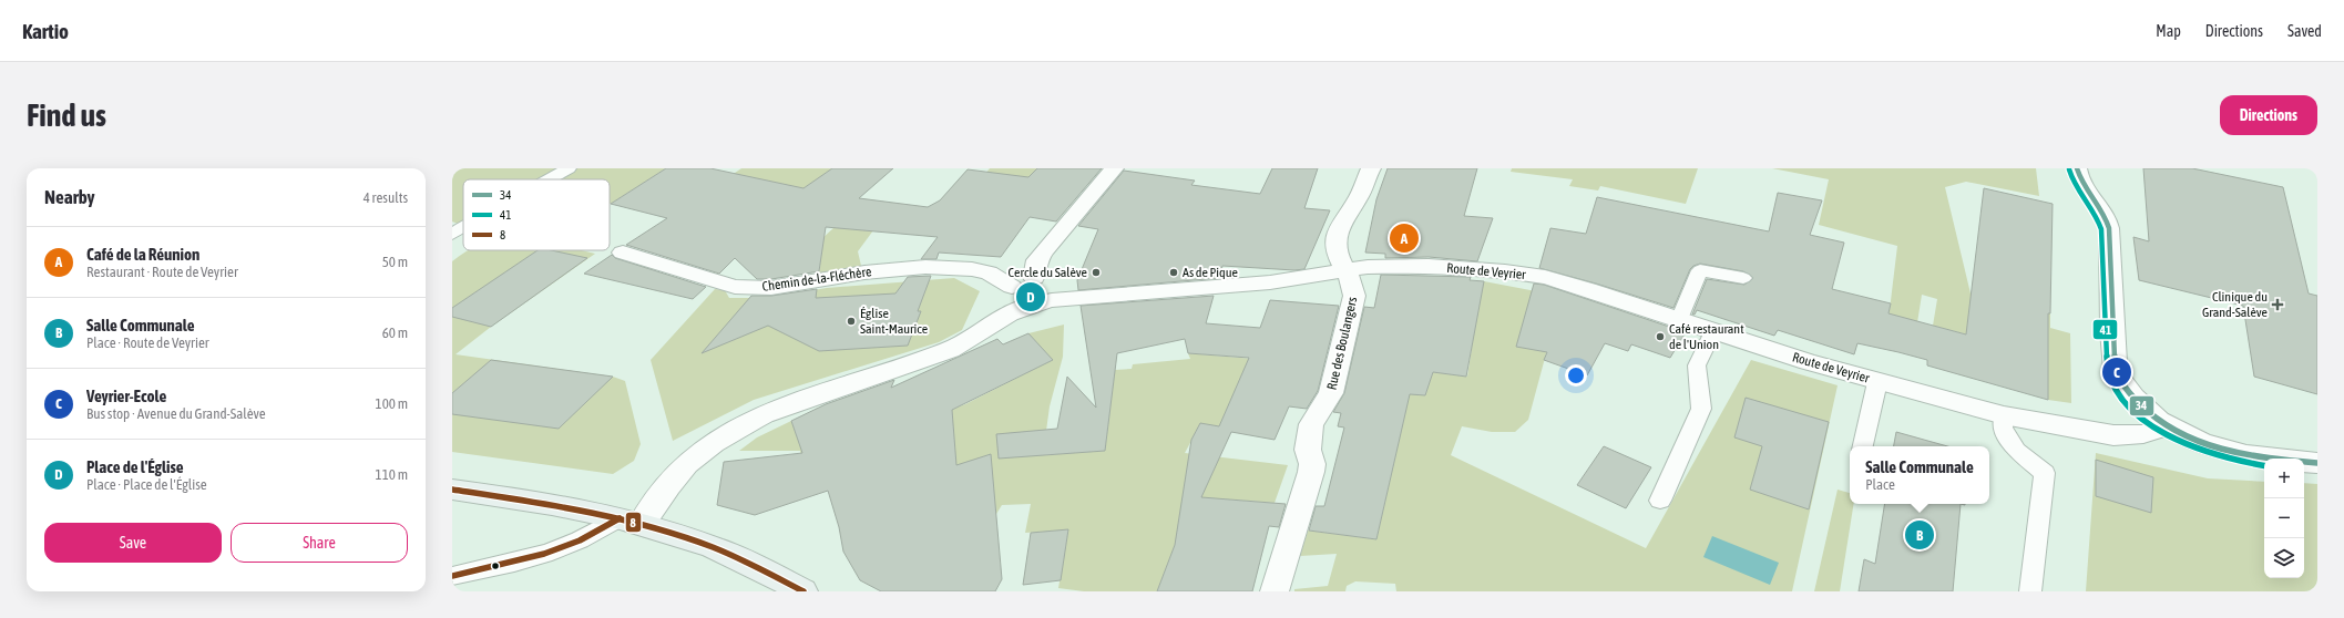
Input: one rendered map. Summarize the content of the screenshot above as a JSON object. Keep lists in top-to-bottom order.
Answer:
{
  "streets": {
    "street": ["Route de Veyrier", "Chemin de-la-Fléchère", "Rue des Boulangers"]
  },
  "crossings": [
    ["Route de Veyrier", "Rue des Boulangers"]
  ],
  "places": {
    "other": [
      "Cercle du Salève",
      "As de Pique",
      "Église Saint-Maurice",
      "Café restaurant de l'Union"
    ],
    "health": ["Clinique du Grand-Salève"]
  },
  "lines": ["transit line 34", "transit line 41", "transit line 8"],
  "legend": ["34", "41", "8"],
  "page": {
    "header": "Kartio",
    "nav": ["Map", "Directions", "Saved"],
    "buttons": [
      "Directions",
      ["Save", "Share"]
    ],
    "title": "Find us",
    "heading": ["Nearby", "4 results"],
    "pins": [
      "A",
      "D",
      "C",
      "B"
    ],
    "list": [
      {
        "mark": "A",
        "name": "Café de la Réunion",
        "note": "Restaurant · Route de Veyrier",
        "value": "50 m"
      },
      {
        "mark": "B",
        "name": "Salle Communale",
        "note": "Place · Route de Veyrier",
        "value": "60 m"
      },
      {
        "mark": "C",
        "name": "Veyrier-Ecole",
        "note": "Bus stop · Avenue du Grand-Salève",
        "value": "100 m"
      },
      {
        "mark": "D",
        "name": "Place de l'Église",
        "note": "Place · Place de l'Église",
        "value": "110 m"
      }
    ],
    "popup": ["Salle Communale", "Place"],
    "map_buttons": ["+", "−"]
  }
}
